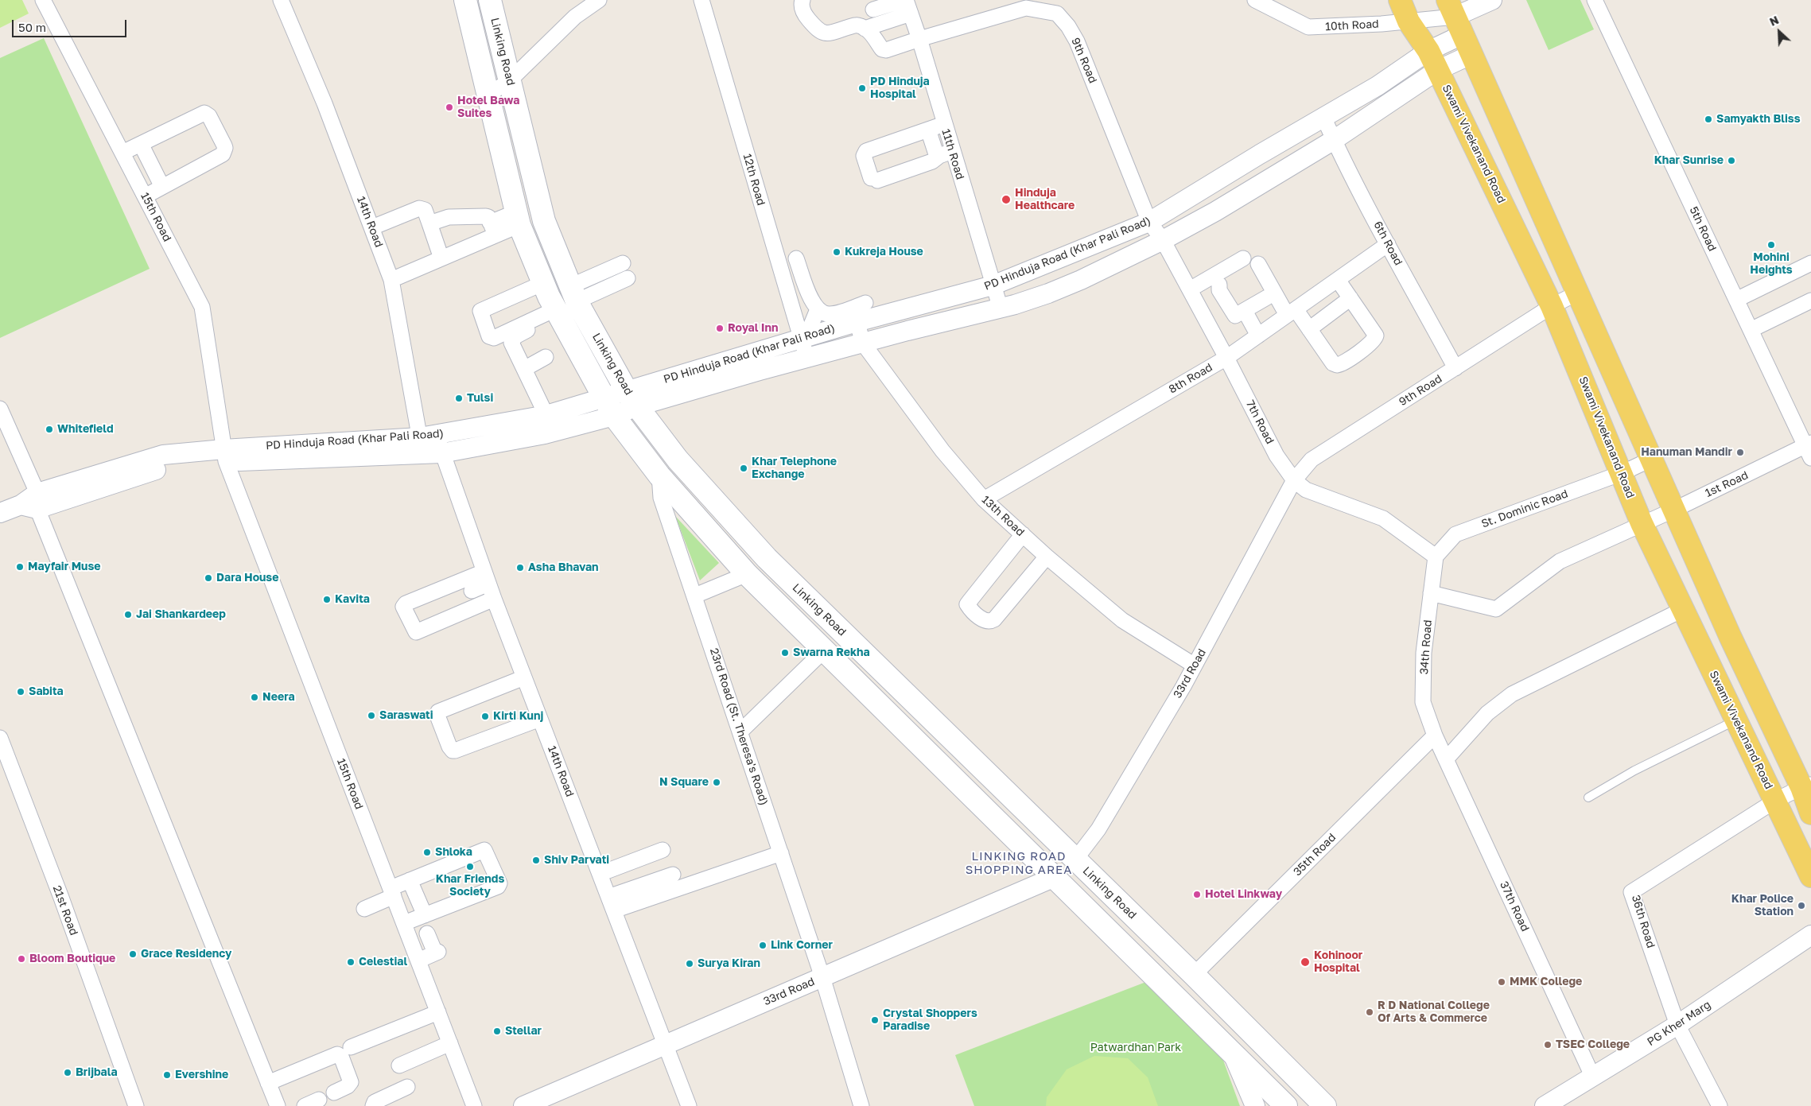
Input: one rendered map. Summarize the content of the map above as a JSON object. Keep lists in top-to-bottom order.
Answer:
{
  "streets": {
    "main road": ["Linking Road", "Swami Vivekanand Road"],
    "street": [
      "10th Road",
      "9th Road",
      "11th Road",
      "12th Road",
      "15th Road",
      "14th Road",
      "5th Road",
      "6th Road",
      "PD Hinduja Road (Khar Pali Road)",
      "8th Road",
      "7th Road",
      "1st Road",
      "St. Dominic Road",
      "13th Road",
      "34th Road",
      "33rd Road",
      "23rd Road (St. Theresa's Road)",
      "35th Road",
      "37th Road",
      "21st Road",
      "36th Road",
      "PG Kher Marg"
    ]
  },
  "crossings": [
    ["10th Road", "Swami Vivekanand Road"],
    ["10th Road", "PD Hinduja Road (Khar Pali Road)"],
    ["Linking Road", "PD Hinduja Road (Khar Pali Road)"],
    ["Linking Road", "33rd Road"],
    ["Linking Road", "23rd Road (St. Theresa's Road)"],
    ["Linking Road", "35th Road"],
    ["9th Road", "Swami Vivekanand Road"],
    ["9th Road", "11th Road"],
    ["9th Road", "6th Road"],
    ["9th Road", "PD Hinduja Road (Khar Pali Road)"],
    ["9th Road", "7th Road"],
    ["9th Road", "33rd Road"],
    ["Swami Vivekanand Road", "PD Hinduja Road (Khar Pali Road)"],
    ["Swami Vivekanand Road", "1st Road"],
    ["Swami Vivekanand Road", "St. Dominic Road"],
    ["Swami Vivekanand Road", "36th Road"],
    ["11th Road", "PD Hinduja Road (Khar Pali Road)"],
    ["12th Road", "PD Hinduja Road (Khar Pali Road)"],
    ["15th Road", "PD Hinduja Road (Khar Pali Road)"],
    ["14th Road", "PD Hinduja Road (Khar Pali Road)"],
    ["14th Road", "33rd Road"],
    ["5th Road", "1st Road"],
    ["6th Road", "PD Hinduja Road (Khar Pali Road)"],
    ["6th Road", "8th Road"],
    ["PD Hinduja Road (Khar Pali Road)", "7th Road"],
    ["PD Hinduja Road (Khar Pali Road)", "13th Road"],
    ["8th Road", "7th Road"],
    ["8th Road", "13th Road"],
    ["7th Road", "St. Dominic Road"],
    ["7th Road", "34th Road"],
    ["7th Road", "33rd Road"],
    ["1st Road", "34th Road"],
    ["St. Dominic Road", "34th Road"],
    ["13th Road", "33rd Road"],
    ["34th Road", "35th Road"],
    ["34th Road", "37th Road"],
    ["33rd Road", "23rd Road (St. Theresa's Road)"],
    ["35th Road", "37th Road"],
    ["37th Road", "PG Kher Marg"],
    ["36th Road", "PG Kher Marg"]
  ],
  "districts": ["LINKING ROAD SHOPPING AREA"],
  "parks": ["Patwardhan Park"],
  "places": [
    "PD Hinduja Hospital",
    "Hotel Bawa Suites",
    "Samyakth Bliss",
    "Khar Sunrise",
    "Hinduja Healthcare",
    "Mohini Heights",
    "Kukreja House",
    "Royal Inn",
    "Tulsi",
    "Whitefield",
    "Hanuman Mandir",
    "Khar Telephone Exchange",
    "Mayfair Muse",
    "Asha Bhavan",
    "Dara House",
    "Kavita",
    "Jai Shankardeep",
    "Swarna Rekha",
    "Sabita",
    "Neera",
    "Saraswati",
    "Kirti Kunj",
    "N Square",
    "Shloka",
    "Shiv Parvati",
    "Khar Friends Society",
    "Hotel Linkway",
    "Khar Police Station",
    "Link Corner",
    "Grace Residency",
    "Bloom Boutique",
    "Celestial",
    "Kohinoor Hospital",
    "Surya Kiran",
    "MMK College",
    "R D National College Of Arts & Commerce",
    "Crystal Shoppers Paradise",
    "Stellar",
    "TSEC College",
    "Brijbala",
    "Evershine"
  ],
  "scale_bar": "50 m",
  "north": "top left"
}
